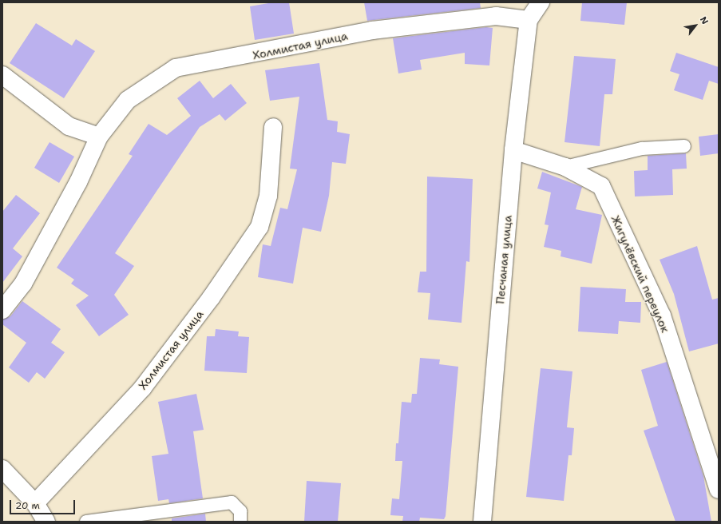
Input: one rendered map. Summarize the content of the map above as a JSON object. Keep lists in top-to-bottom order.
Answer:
{
  "streets": {
    "street": ["Холмистая улица", "Песчаная улица", "Жигулёвский переулок"]
  },
  "crossings": [
    ["Холмистая улица", "Песчаная улица"],
    ["Песчаная улица", "Жигулёвский переулок"]
  ],
  "scale_bar": "20 m",
  "north": "top right"
}
